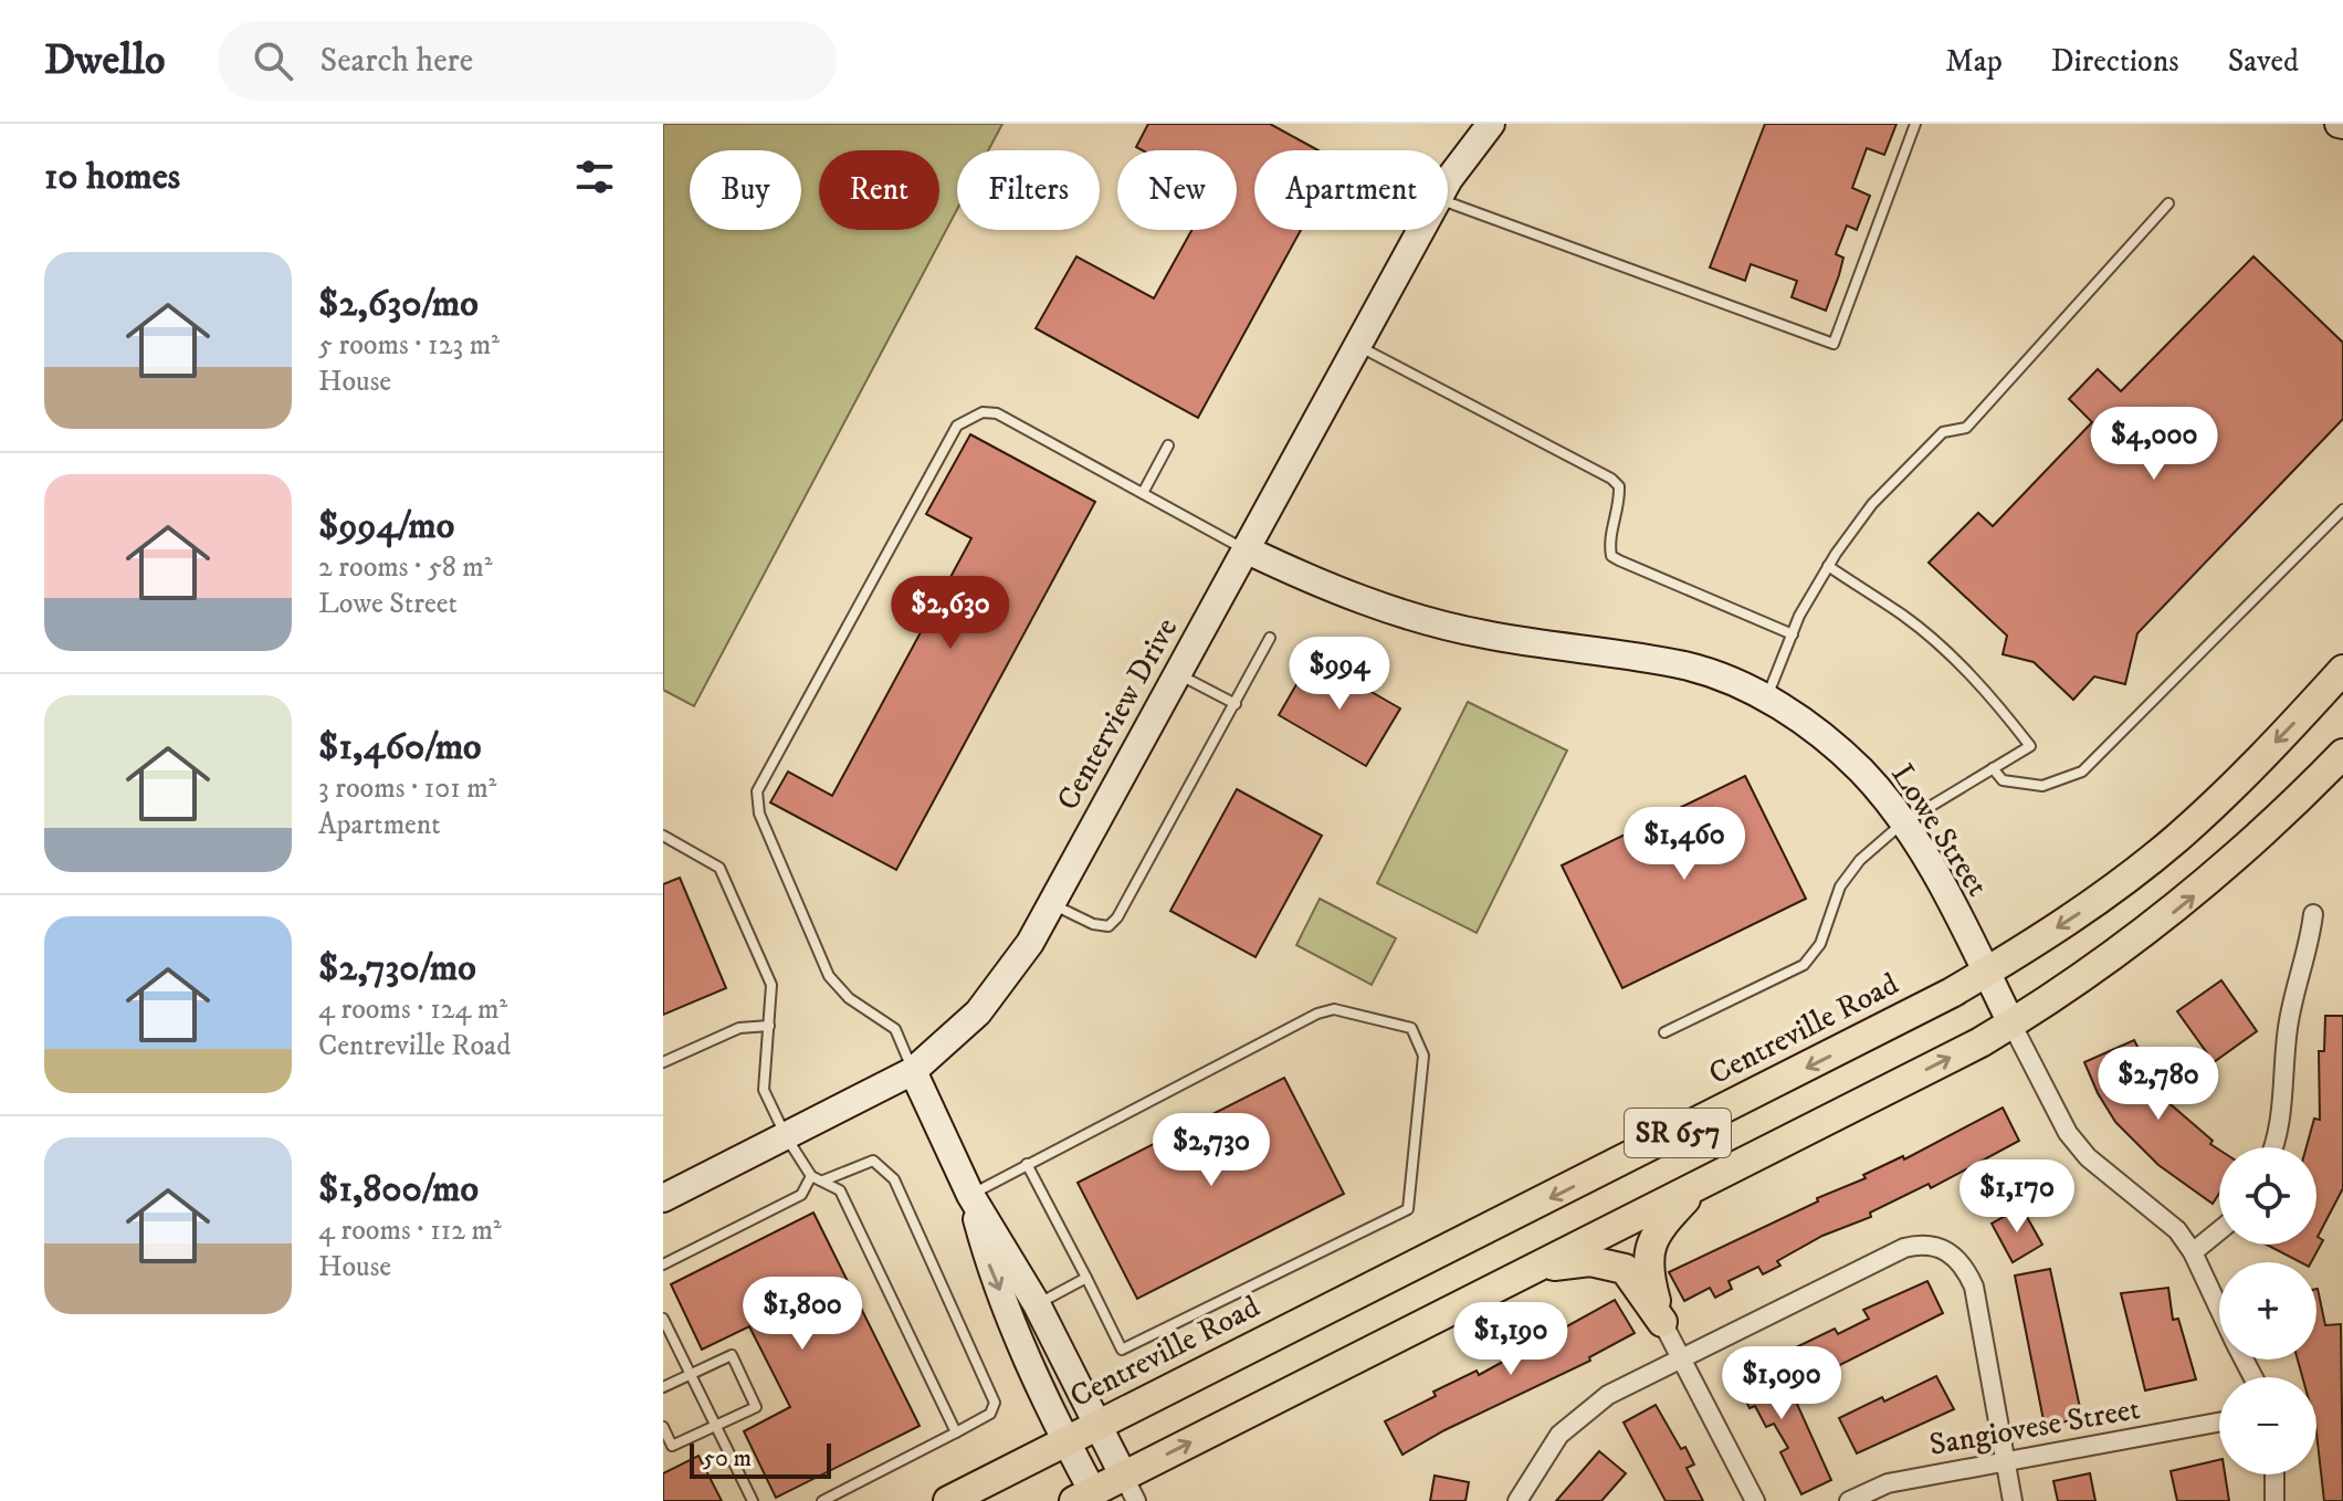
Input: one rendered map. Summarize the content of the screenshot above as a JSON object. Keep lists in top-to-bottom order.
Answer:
{
  "streets": {
    "main road": ["Centreville Road", "SR 657"],
    "street": ["Centerview Drive", "Lowe Street", "Sangiovese Street"]
  },
  "crossings": [
    ["Centerview Drive", "Lowe Street"],
    ["Lowe Street", "Centreville Road"],
    ["Lowe Street", "SR 657"]
  ],
  "scale_bar": "50 m",
  "page": {
    "header": "Dwello",
    "search": "Search here",
    "nav": ["Map", "Directions", "Saved"],
    "heading": "10 homes",
    "chip": [
      "Buy",
      "Rent",
      "Filters",
      "New",
      "Apartment"
    ],
    "list": [
      {
        "name": "$2,630/mo",
        "note": "5 rooms · 123 m² · House"
      },
      {
        "name": "$994/mo",
        "note": "2 rooms · 58 m² · Lowe Street"
      },
      {
        "name": "$1,460/mo",
        "note": "3 rooms · 101 m² · Apartment"
      },
      {
        "name": "$2,730/mo",
        "note": "4 rooms · 124 m² · Centreville Road"
      },
      {
        "name": "$1,800/mo",
        "note": "4 rooms · 112 m² · House"
      }
    ],
    "price": [
      "$4,000",
      "$2,630",
      "$994",
      "$1,460",
      "$2,780",
      "$2,730",
      "$1,170",
      "$1,800",
      "$1,190",
      "$1,090"
    ],
    "map_buttons": ["+", "−"],
    "scale": "50 m"
  }
}
